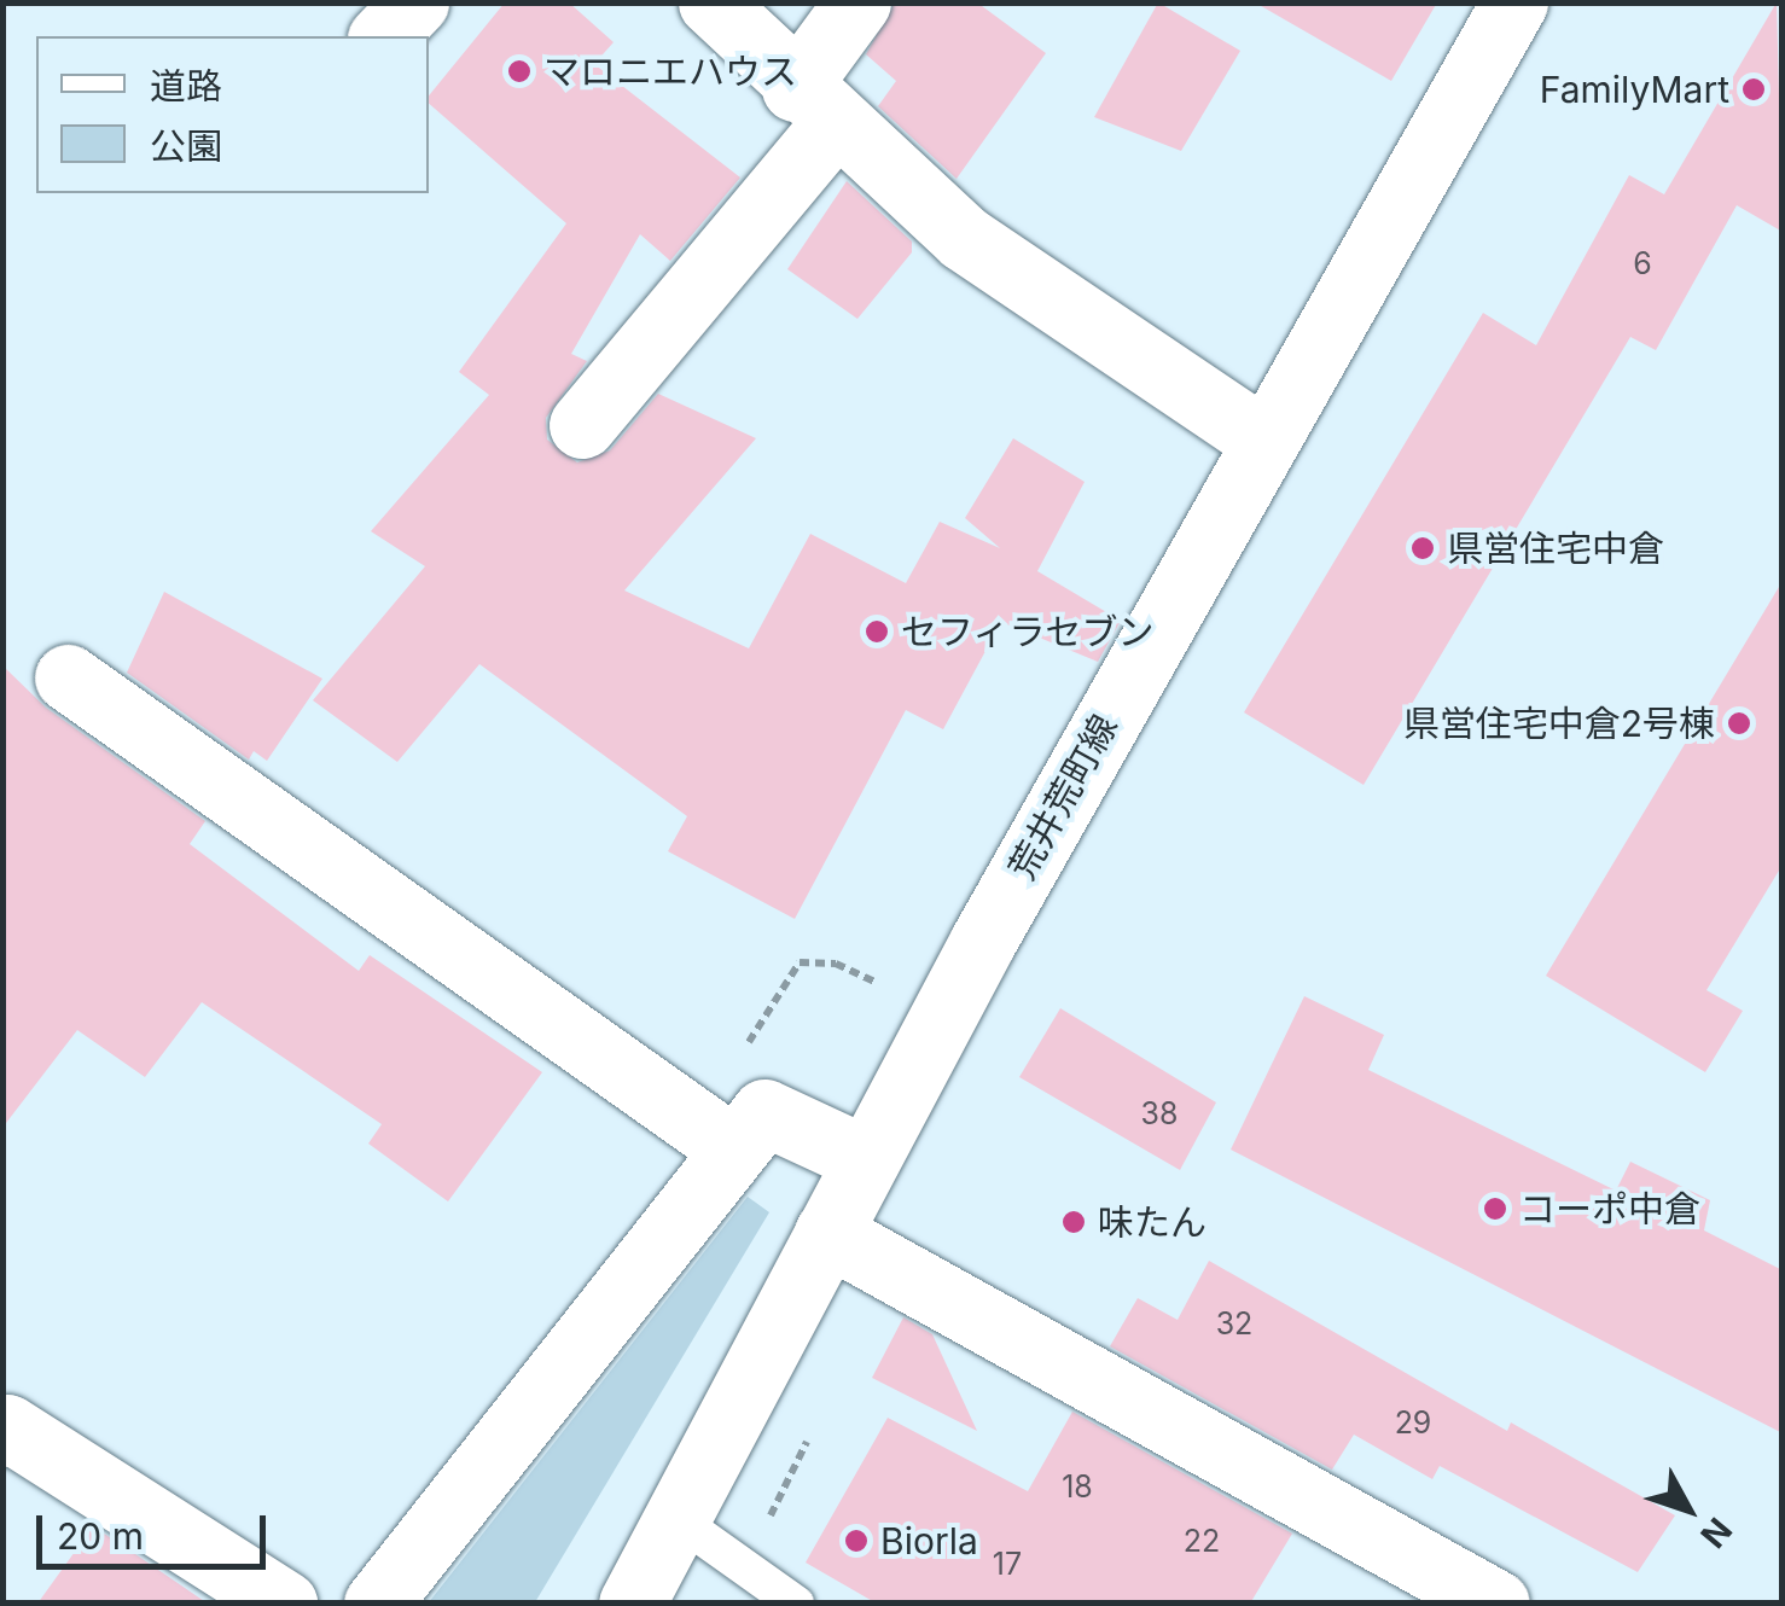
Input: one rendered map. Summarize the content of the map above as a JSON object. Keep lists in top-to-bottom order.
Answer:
{
  "streets": {
    "street": ["荒井荒町線"]
  },
  "places": [
    "マロニエハウス",
    "FamilyMart",
    "県営住宅中倉",
    "セフィラセブン",
    "県営住宅中倉2号棟",
    "コーポ中倉",
    "味たん",
    "Biorla"
  ],
  "house_numbers": [
    "6",
    "38",
    "32",
    "29",
    "18",
    "22",
    "17"
  ],
  "legend": ["道路", "公園"],
  "scale_bar": "20 m",
  "north": "bottom right"
}
